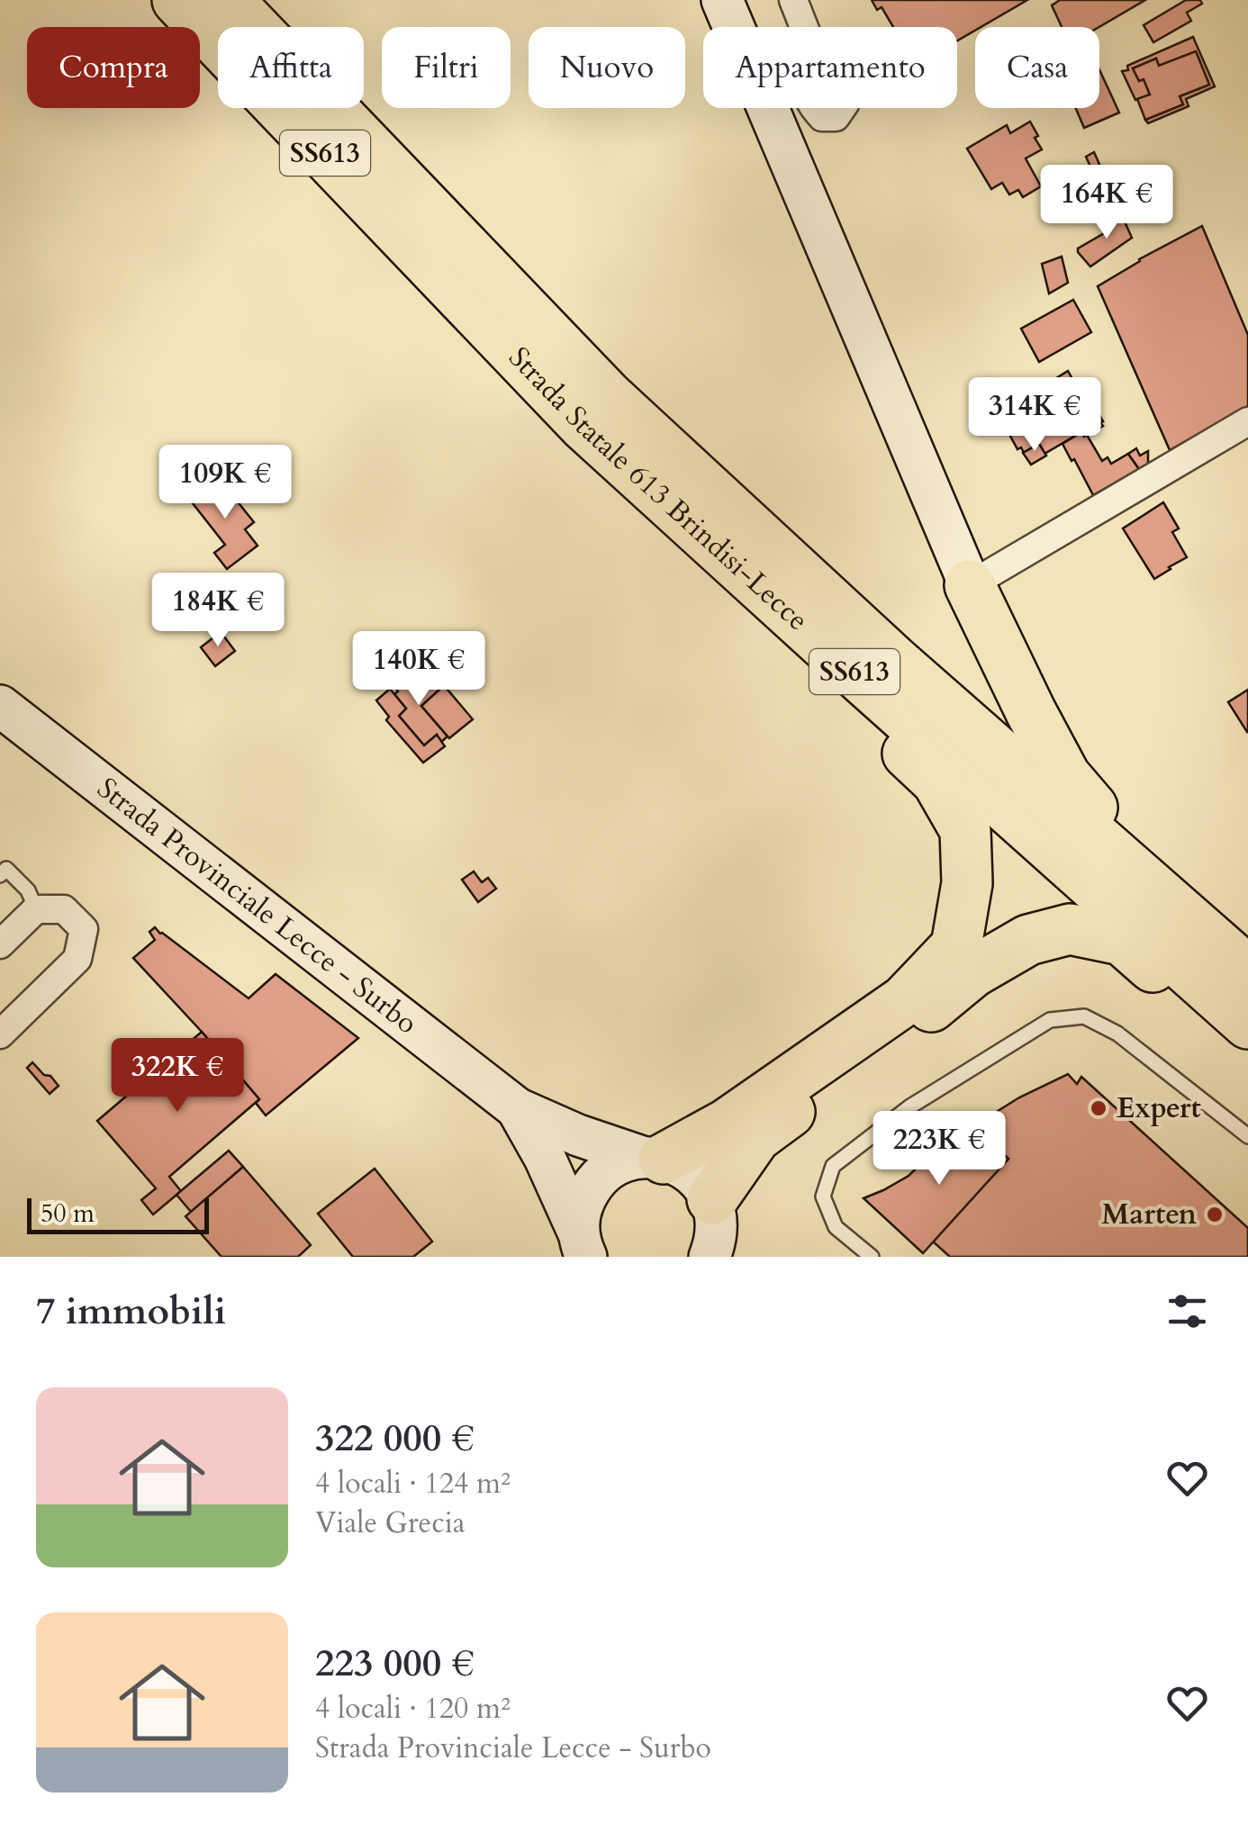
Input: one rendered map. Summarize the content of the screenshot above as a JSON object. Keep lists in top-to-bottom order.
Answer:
{
  "streets": {
    "highway": ["SS613", "Strada Statale 613 Brindisi-Lecce"],
    "street": ["Strada Provinciale Lecce - Surbo"]
  },
  "places": ["Expert", "Marten"],
  "scale_bar": "50 m",
  "page": {
    "chip": [
      "Compra",
      "Affitta",
      "Filtri",
      "Nuovo",
      "Appartamento",
      "Casa"
    ],
    "price": [
      "164K €",
      "314K €",
      "109K €",
      "184K €",
      "140K €",
      "322K €",
      "223K €"
    ],
    "scale": "50 m",
    "heading": "7 immobili",
    "list": [
      {
        "name": "322 000 €",
        "note": "4 locali · 124 m² · Viale Grecia"
      },
      {
        "name": "223 000 €",
        "note": "4 locali · 120 m² · Strada Provinciale Lecce - Surbo"
      }
    ]
  }
}
